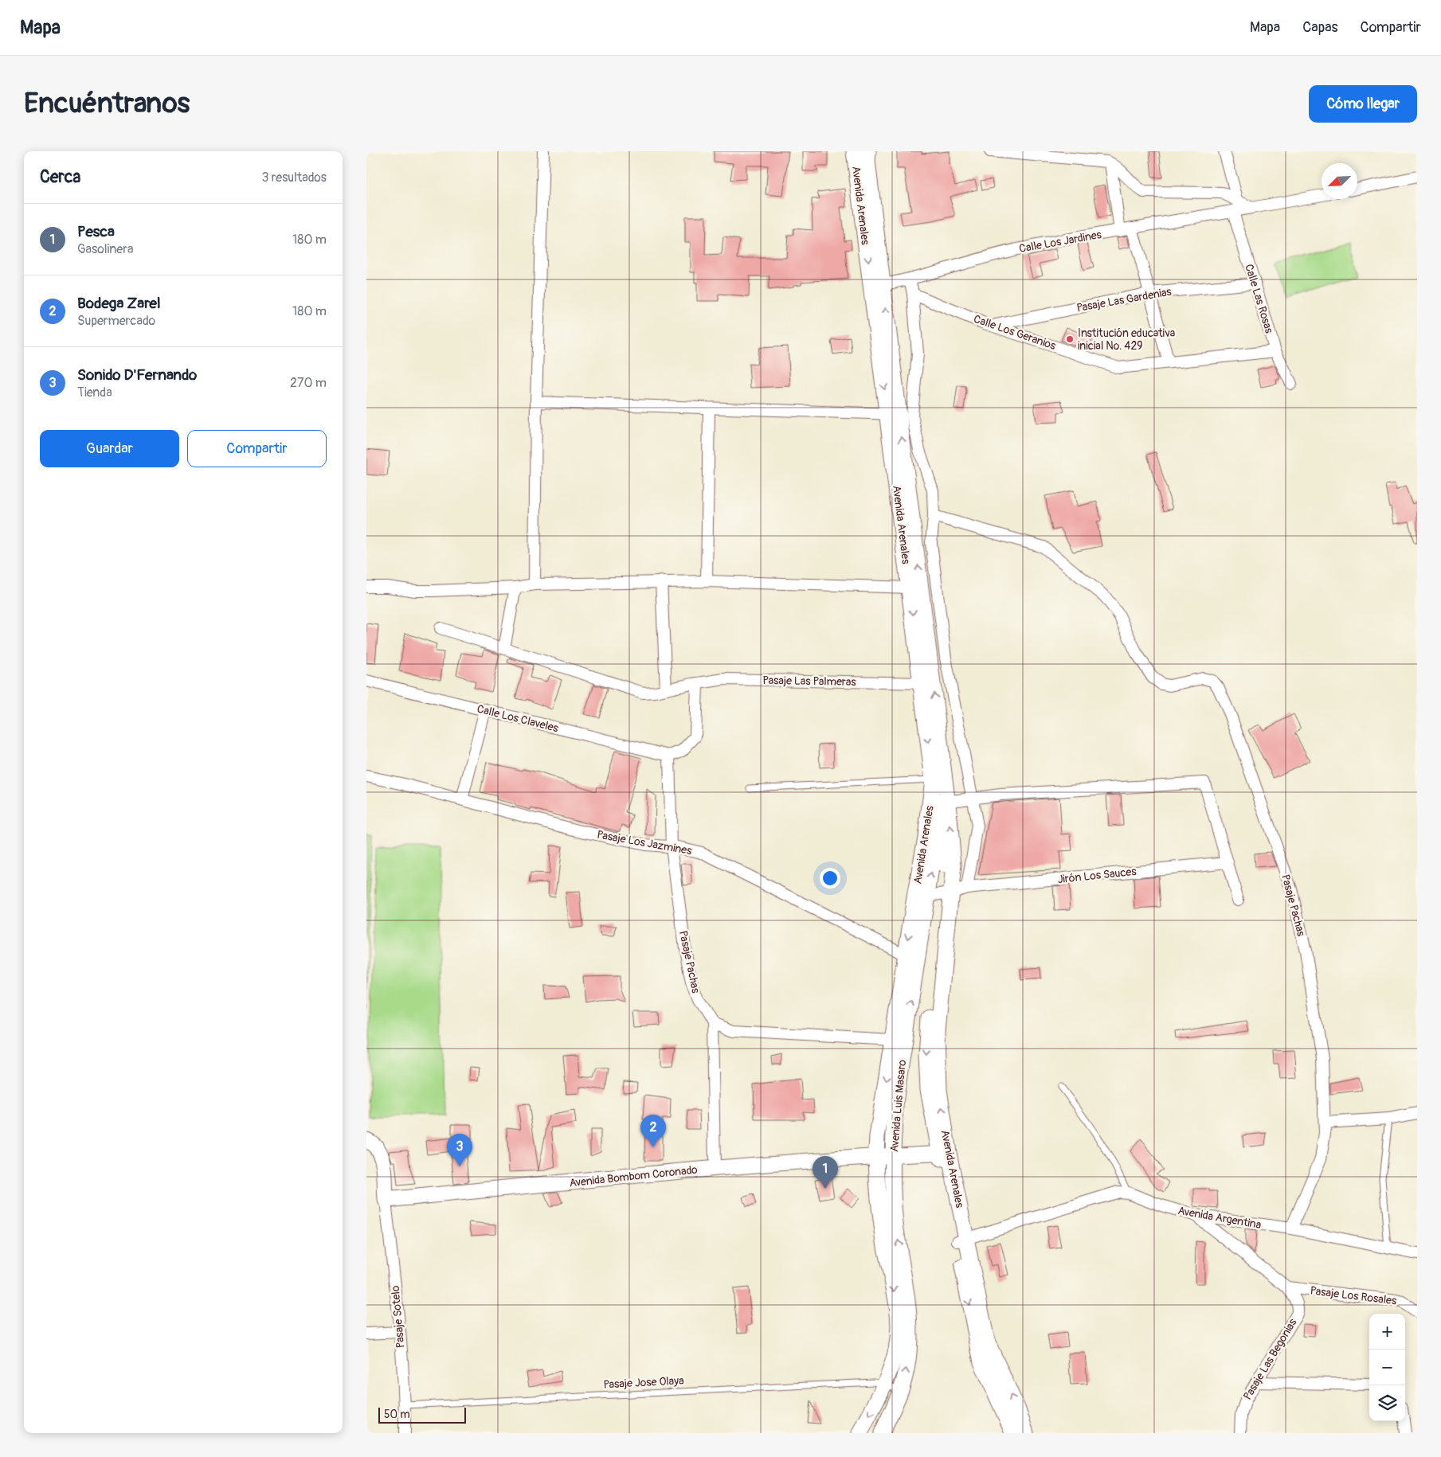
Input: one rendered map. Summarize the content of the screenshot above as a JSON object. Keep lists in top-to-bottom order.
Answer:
{
  "streets": {
    "main road": ["Avenida Arenales", "Avenida Luis Masaro", "Avenida Bombom Coronado"],
    "street": [
      "Calle Los Jardines",
      "Calle Las Rosas",
      "Pasaje Las Gardenias",
      "Calle Los Geranios",
      "Pasaje Las Palmeras",
      "Calle Los Claveles",
      "Pasaje Los Jazmines",
      "Jirón Los Sauces",
      "Pasaje Pachas",
      "Avenida Argentina",
      "Pasaje Los Rosales",
      "Pasaje Sotelo",
      "Pasaje Las Begonias"
    ],
    "lane": ["Pasaje Jose Olaya"]
  },
  "crossings": [
    ["Avenida Arenales", "Calle Los Jardines"],
    ["Avenida Arenales", "Pasaje Las Palmeras"],
    ["Avenida Arenales", "Jirón Los Sauces"],
    ["Avenida Arenales", "Avenida Luis Masaro"],
    ["Calle Los Jardines", "Calle Las Rosas"],
    ["Calle Las Rosas", "Pasaje Las Gardenias"],
    ["Calle Las Rosas", "Calle Los Geranios"],
    ["Pasaje Las Gardenias", "Calle Los Geranios"],
    ["Calle Los Claveles", "Pasaje Pachas"],
    ["Pasaje Los Jazmines", "Pasaje Pachas"],
    ["Pasaje Los Jazmines", "Avenida Luis Masaro"],
    ["Pasaje Pachas", "Avenida Argentina"],
    ["Avenida Luis Masaro", "Avenida Bombom Coronado"],
    ["Avenida Luis Masaro", "Pasaje Jose Olaya"],
    ["Avenida Bombom Coronado", "Pasaje Sotelo"],
    ["Avenida Argentina", "Pasaje Las Begonias"],
    ["Pasaje Los Rosales", "Pasaje Las Begonias"],
    ["Pasaje Sotelo", "Pasaje Jose Olaya"]
  ],
  "places": ["Institución educativa inicial No. 429"],
  "scale_bar": "50 m",
  "north": "bottom left",
  "page": {
    "header": "Mapa",
    "nav": ["Mapa", "Capas", "Compartir"],
    "buttons": [
      "Cómo llegar",
      ["Guardar", "Compartir"]
    ],
    "title": "Encuéntranos",
    "heading": ["Cerca", "3 resultados"],
    "list": [
      {
        "mark": "1",
        "name": "Pesca",
        "note": "Gasolinera",
        "value": "180 m"
      },
      {
        "mark": "2",
        "name": "Bodega Zarel",
        "note": "Supermercado",
        "value": "180 m"
      },
      {
        "mark": "3",
        "name": "Sonido D'Fernando",
        "note": "Tienda",
        "value": "270 m"
      }
    ],
    "pins": ["2", "3", "1"],
    "map_buttons": ["+", "−"],
    "scale": "50 m"
  }
}
